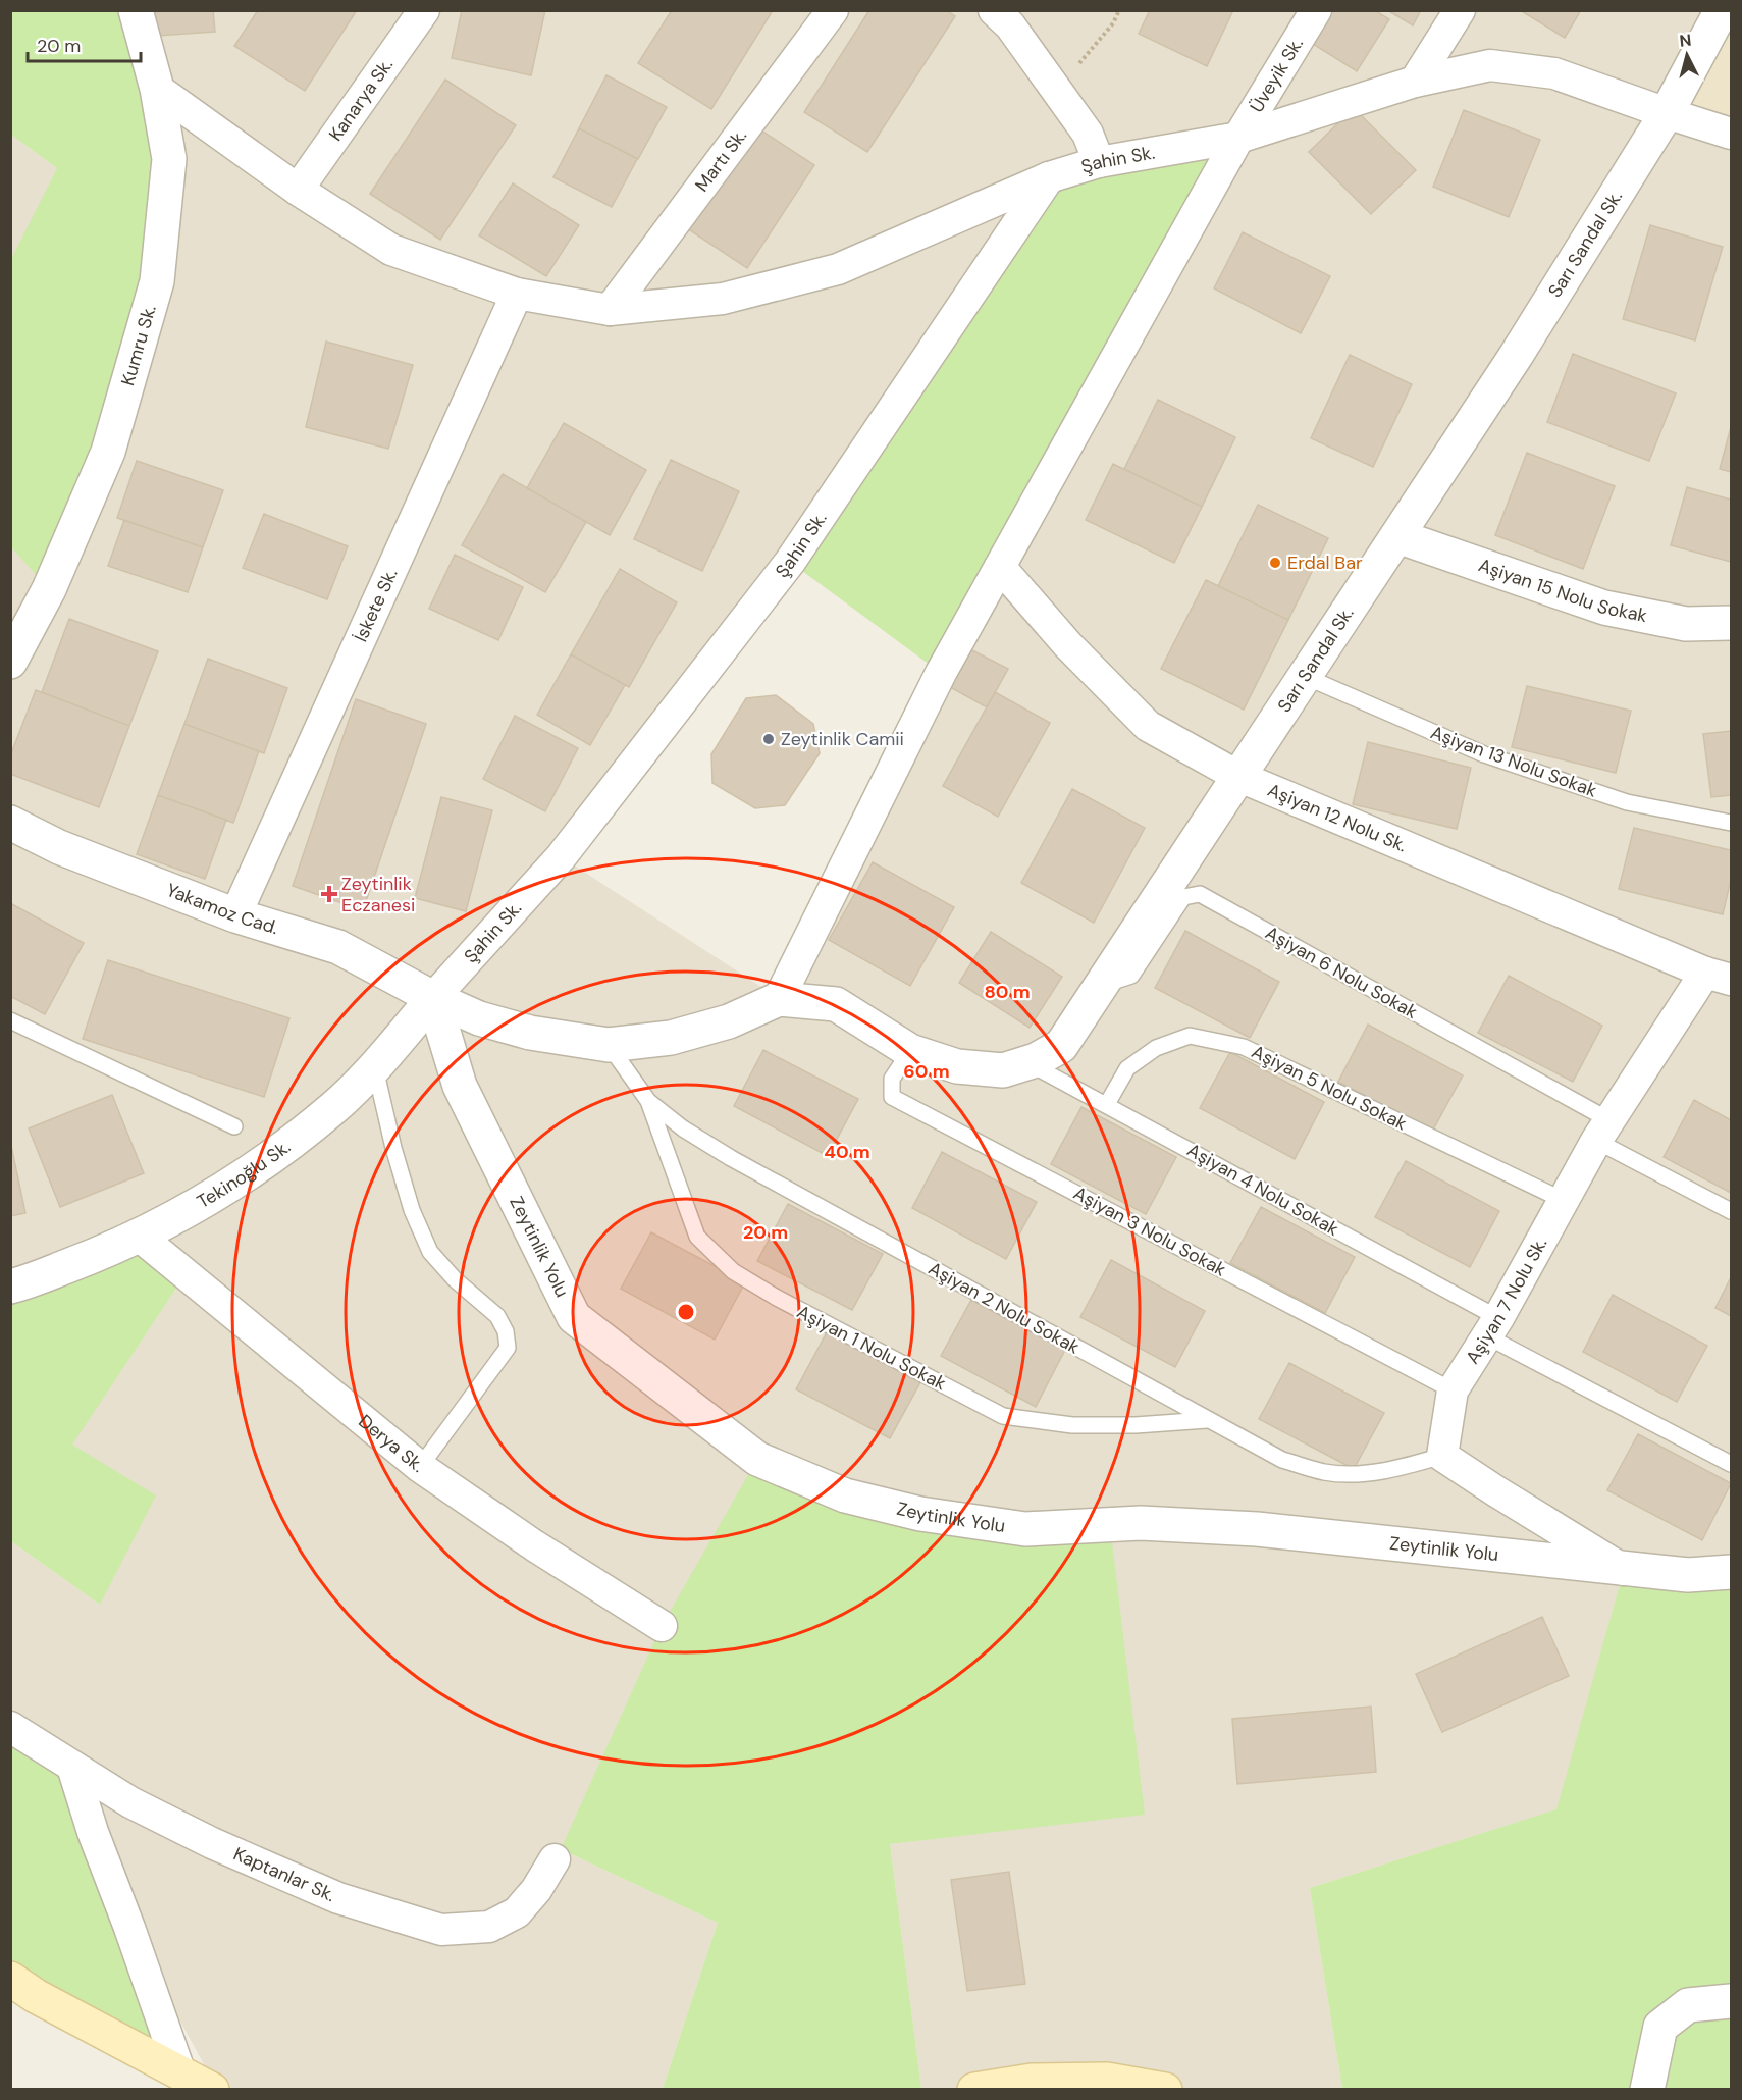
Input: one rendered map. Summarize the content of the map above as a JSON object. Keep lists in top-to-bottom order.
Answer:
{
  "streets": {
    "street": [
      "Üveyik Sk.",
      "Kanarya Sk.",
      "Martı Sk.",
      "Şahin Sk.",
      "Sarı Sandal Sk.",
      "Kumru Sk.",
      "Aşiyan 15 Nolu Sokak",
      "İskete Sk.",
      "Aşiyan 12 Nolu Sk.",
      "Yakamoz Cad.",
      "Tekinoğlu Sk.",
      "Zeytinlik Yolu",
      "Aşiyan 7 Nolu Sk.",
      "Derya Sk.",
      "Kaptanlar Sk."
    ],
    "lane": [
      "Aşiyan 13 Nolu Sokak",
      "Aşiyan 6 Nolu Sokak",
      "Aşiyan 5 Nolu Sokak",
      "Aşiyan 4 Nolu Sokak",
      "Aşiyan 3 Nolu Sokak",
      "Aşiyan 2 Nolu Sokak",
      "Aşiyan 1 Nolu Sokak"
    ]
  },
  "crossings": [
    ["Üveyik Sk.", "Şahin Sk."],
    ["Şahin Sk.", "Sarı Sandal Sk."],
    ["Şahin Sk.", "Yakamoz Cad."],
    ["Şahin Sk.", "Tekinoğlu Sk."],
    ["Şahin Sk.", "Zeytinlik Yolu"],
    ["Sarı Sandal Sk.", "Aşiyan 15 Nolu Sokak"],
    ["Sarı Sandal Sk.", "Aşiyan 13 Nolu Sokak"],
    ["Sarı Sandal Sk.", "Aşiyan 12 Nolu Sk."],
    ["Sarı Sandal Sk.", "Yakamoz Cad."],
    ["Sarı Sandal Sk.", "Aşiyan 6 Nolu Sokak"],
    ["Sarı Sandal Sk.", "Aşiyan 4 Nolu Sokak"],
    ["Sarı Sandal Sk.", "Aşiyan 3 Nolu Sokak"],
    ["İskete Sk.", "Yakamoz Cad."],
    ["Aşiyan 12 Nolu Sk.", "Aşiyan 7 Nolu Sk."],
    ["Yakamoz Cad.", "Tekinoğlu Sk."],
    ["Yakamoz Cad.", "Zeytinlik Yolu"],
    ["Yakamoz Cad.", "Aşiyan 2 Nolu Sokak"],
    ["Aşiyan 6 Nolu Sokak", "Aşiyan 7 Nolu Sk."],
    ["Aşiyan 5 Nolu Sokak", "Aşiyan 4 Nolu Sokak"],
    ["Aşiyan 5 Nolu Sokak", "Aşiyan 7 Nolu Sk."],
    ["Tekinoğlu Sk.", "Zeytinlik Yolu"],
    ["Tekinoğlu Sk.", "Derya Sk."],
    ["Aşiyan 4 Nolu Sokak", "Aşiyan 7 Nolu Sk."],
    ["Aşiyan 3 Nolu Sokak", "Aşiyan 7 Nolu Sk."],
    ["Aşiyan 7 Nolu Sk.", "Aşiyan 2 Nolu Sokak"],
    ["Aşiyan 2 Nolu Sokak", "Aşiyan 1 Nolu Sokak"]
  ],
  "places": {
    "other": ["Erdal Bar", "Zeytinlik Camii"],
    "health": ["Zeytinlik Eczanesi"]
  },
  "scale_bar": "20 m",
  "north": "top",
  "rings": [
    "80 m",
    "60 m",
    "40 m",
    "20 m"
  ]
}
